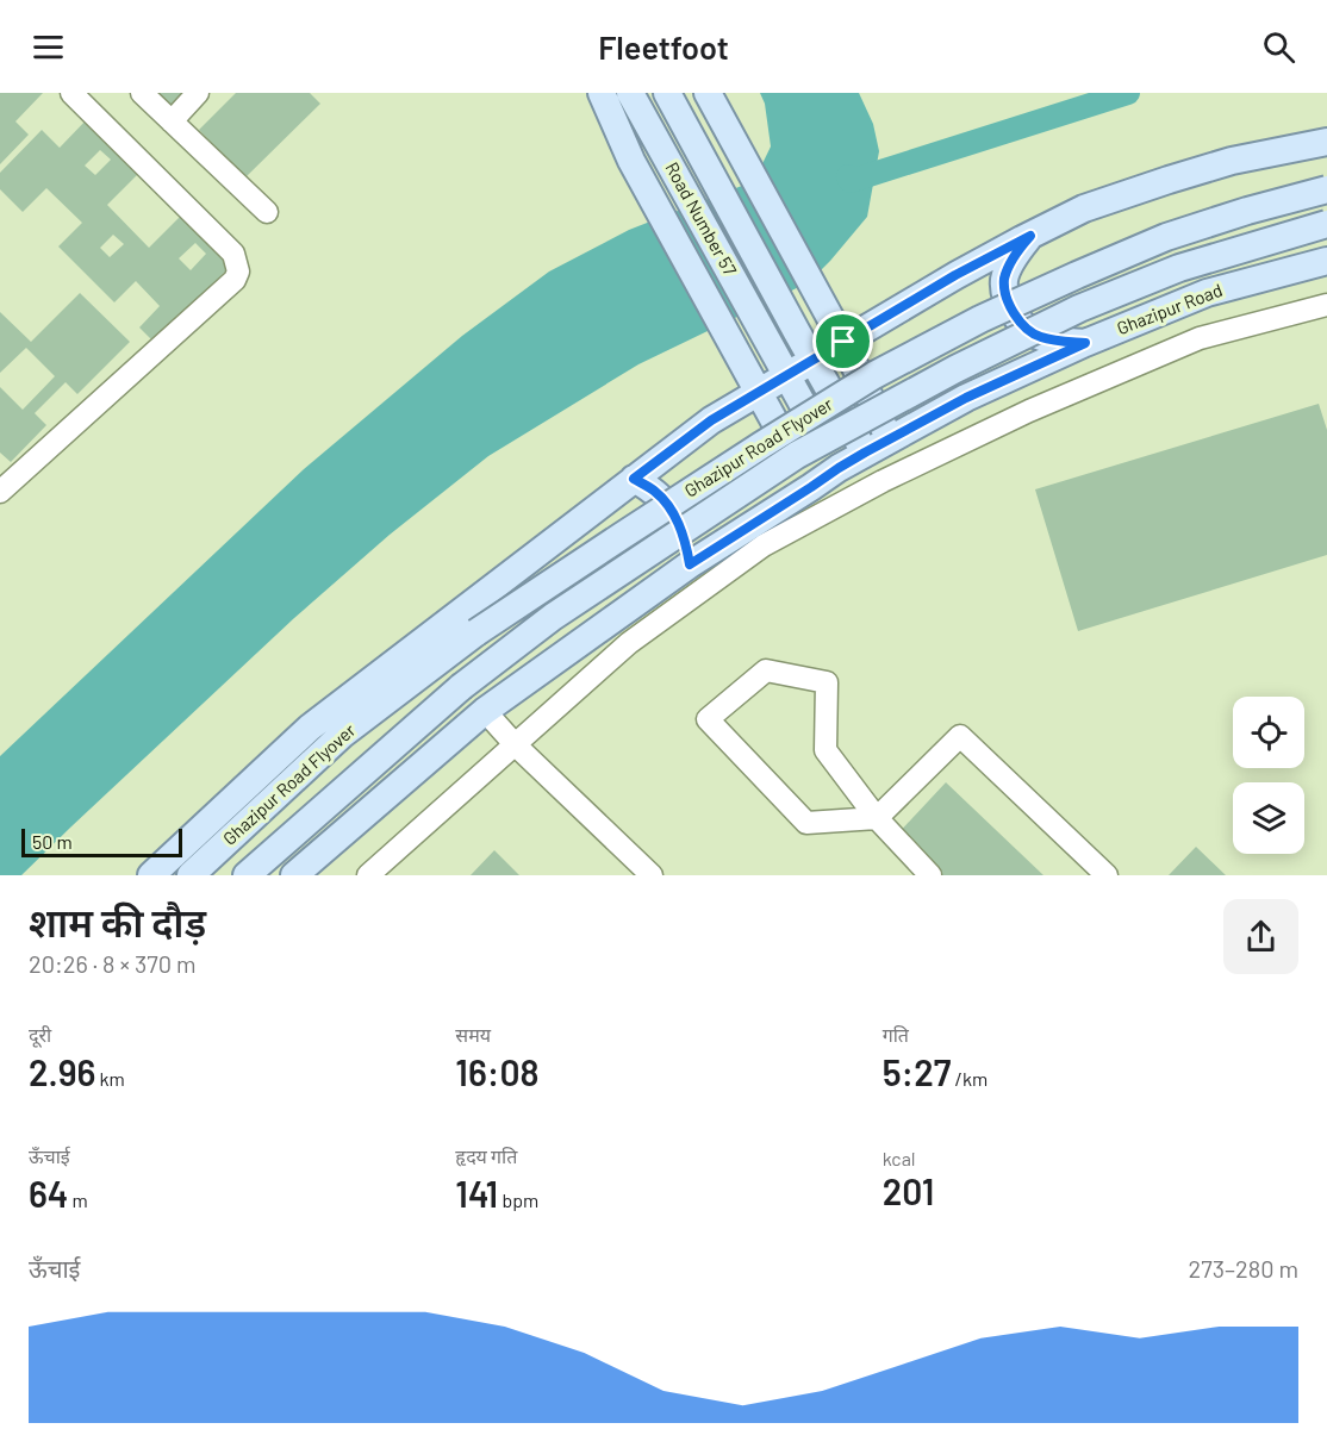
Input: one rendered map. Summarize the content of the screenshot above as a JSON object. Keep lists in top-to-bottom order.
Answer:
{
  "streets": {
    "main road": ["Road Number 57", "Ghazipur Road", "Ghazipur Road Flyover"]
  },
  "crossings": [
    ["Road Number 57", "Ghazipur Road"]
  ],
  "scale_bar": "50 m",
  "page": {
    "header": "Fleetfoot",
    "scale": "50 m",
    "heading": ["शाम की दौड़", "20:26 · 8 × 370 m"],
    "stats": [
      ["दूरी", "2.96 km"],
      ["समय", "16:08"],
      ["गति", "5:27 /km"],
      ["ऊँचाई", "64 m"],
      ["हृदय गति", "141 bpm"],
      ["kcal", "201"]
    ],
    "chart": ["ऊँचाई", "273–280 m"]
  }
}
